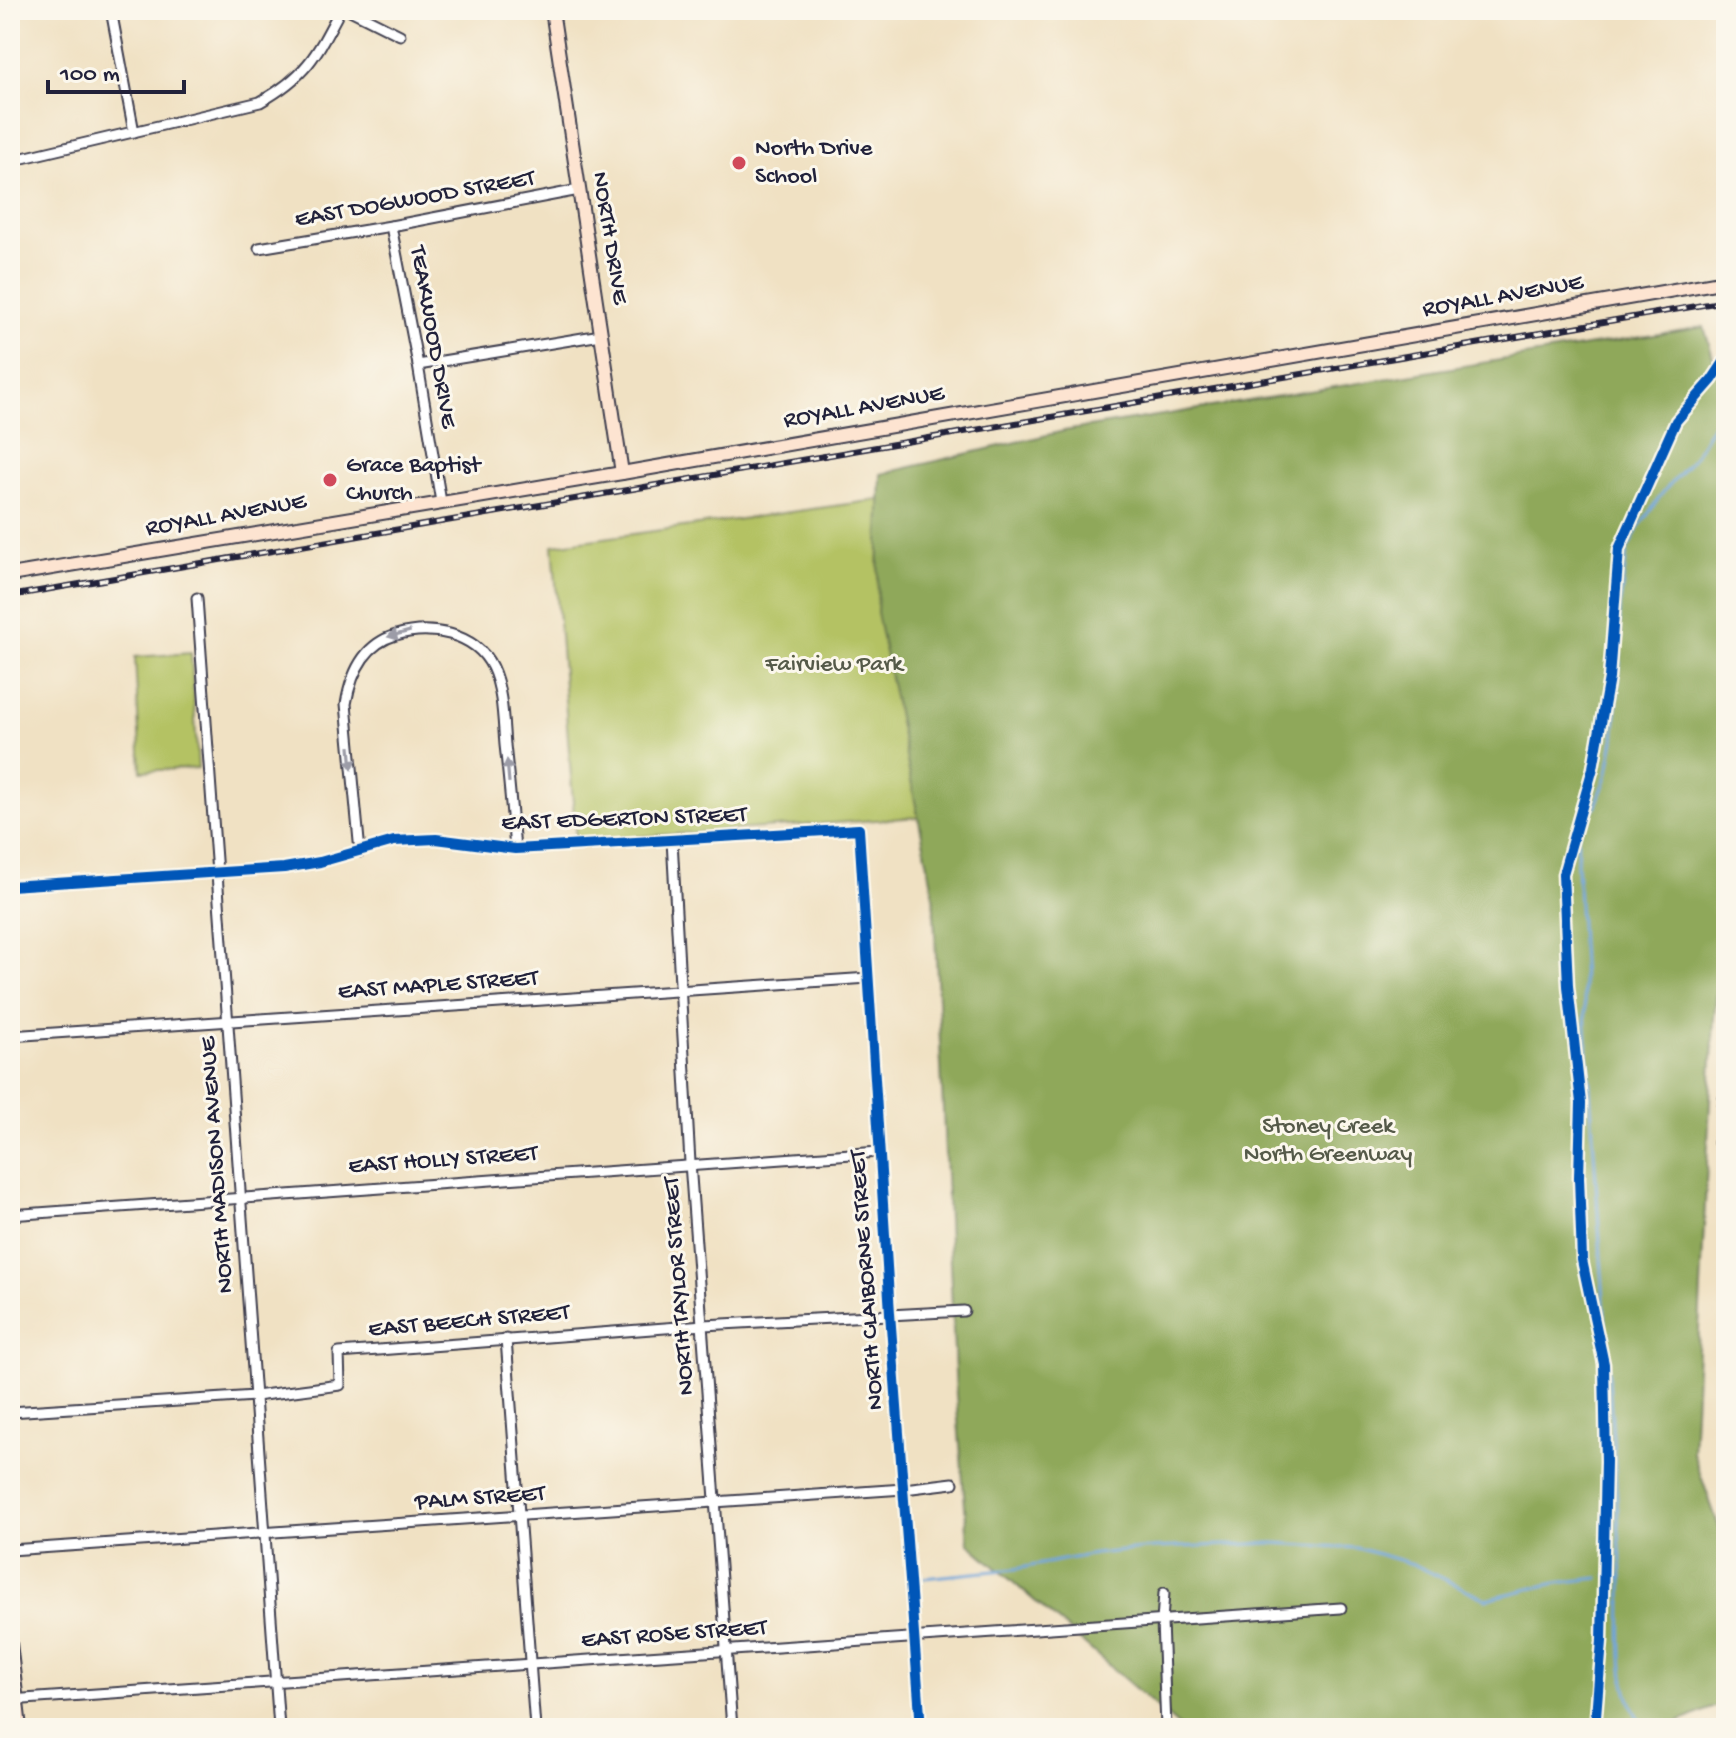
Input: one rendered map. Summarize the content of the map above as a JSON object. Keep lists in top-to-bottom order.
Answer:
{
  "streets": {
    "street": [
      "EAST DOGWOOD STREET",
      "NORTH DRIVE",
      "ROYALL AVENUE",
      "TEAKWOOD DRIVE",
      "EAST EDGERTON STREET",
      "EAST MAPLE STREET",
      "EAST HOLLY STREET",
      "NORTH MADISON AVENUE",
      "NORTH CLAIBORNE STREET",
      "NORTH TAYLOR STREET",
      "EAST BEECH STREET",
      "PALM STREET",
      "EAST ROSE STREET"
    ]
  },
  "crossings": [
    ["EAST DOGWOOD STREET", "NORTH DRIVE"],
    ["EAST DOGWOOD STREET", "TEAKWOOD DRIVE"],
    ["NORTH DRIVE", "ROYALL AVENUE"],
    ["ROYALL AVENUE", "TEAKWOOD DRIVE"],
    ["EAST EDGERTON STREET", "NORTH MADISON AVENUE"],
    ["EAST EDGERTON STREET", "NORTH CLAIBORNE STREET"],
    ["EAST EDGERTON STREET", "NORTH TAYLOR STREET"],
    ["EAST MAPLE STREET", "NORTH MADISON AVENUE"],
    ["EAST MAPLE STREET", "NORTH CLAIBORNE STREET"],
    ["EAST MAPLE STREET", "NORTH TAYLOR STREET"],
    ["EAST HOLLY STREET", "NORTH MADISON AVENUE"],
    ["EAST HOLLY STREET", "NORTH CLAIBORNE STREET"],
    ["EAST HOLLY STREET", "NORTH TAYLOR STREET"],
    ["NORTH MADISON AVENUE", "EAST BEECH STREET"],
    ["NORTH MADISON AVENUE", "PALM STREET"],
    ["NORTH MADISON AVENUE", "EAST ROSE STREET"],
    ["NORTH CLAIBORNE STREET", "EAST BEECH STREET"],
    ["NORTH CLAIBORNE STREET", "PALM STREET"],
    ["NORTH CLAIBORNE STREET", "EAST ROSE STREET"],
    ["NORTH TAYLOR STREET", "EAST BEECH STREET"],
    ["NORTH TAYLOR STREET", "PALM STREET"],
    ["NORTH TAYLOR STREET", "EAST ROSE STREET"]
  ],
  "parks": ["Fairview Park", "Stoney Creek North Greenway"],
  "places": ["North Drive School", "Grace Baptist Church"],
  "scale_bar": "100 m"
}
